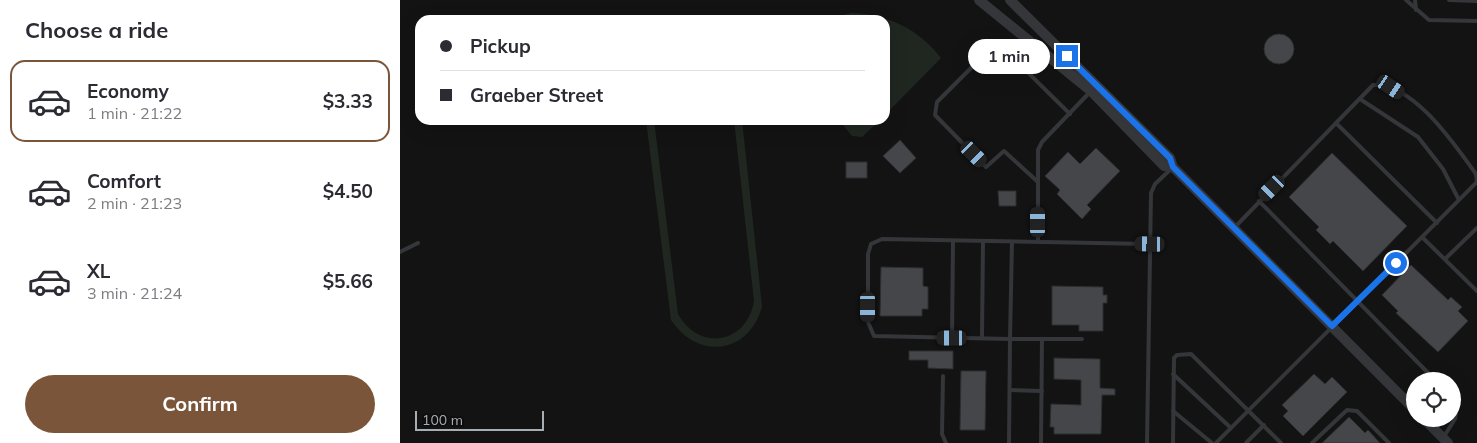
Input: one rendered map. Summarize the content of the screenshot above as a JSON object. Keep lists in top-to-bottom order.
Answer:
{
  "scale_bar": "100 m",
  "page": {
    "heading": "Choose a ride",
    "banner": ["Pickup", "Graeber Street"],
    "bubble": "1 min",
    "list": [
      {
        "name": "Economy",
        "note": "1 min · 21:22",
        "value": "$3.33"
      },
      {
        "name": "Comfort",
        "note": "2 min · 21:23",
        "value": "$4.50"
      },
      {
        "name": "XL",
        "note": "3 min · 21:24",
        "value": "$5.66"
      }
    ],
    "buttons": "Confirm",
    "scale": "100 m"
  }
}
